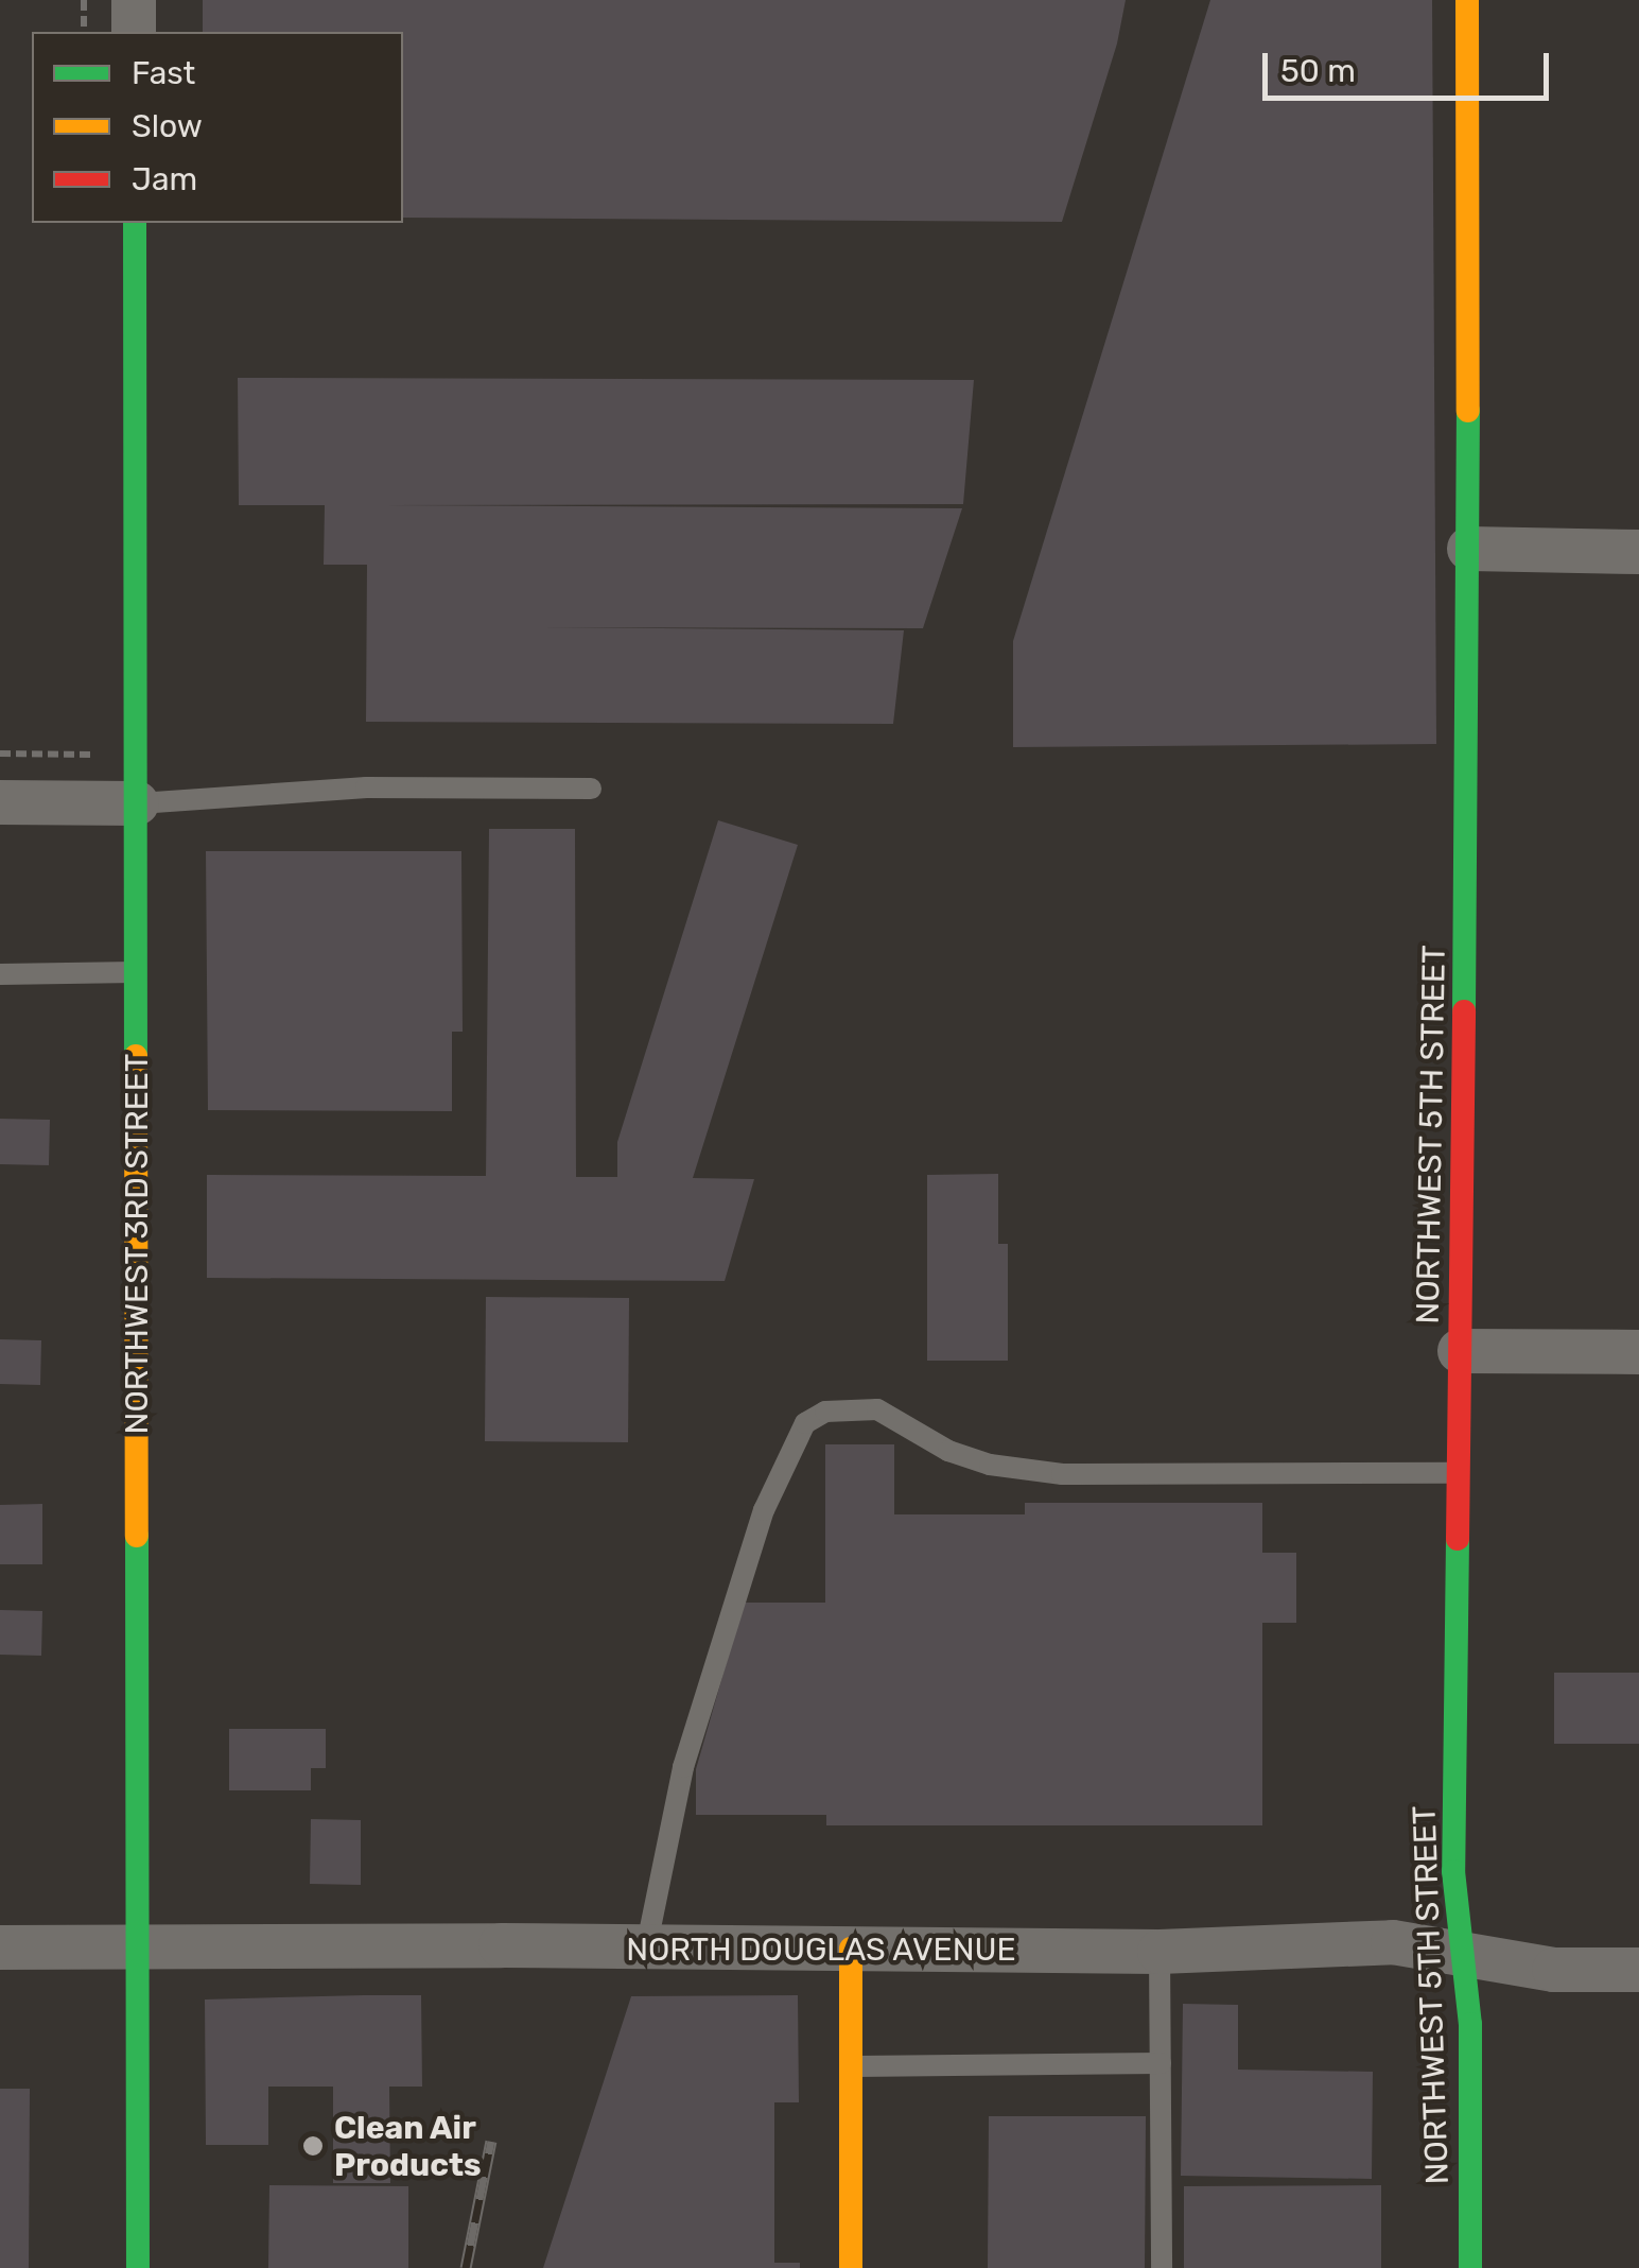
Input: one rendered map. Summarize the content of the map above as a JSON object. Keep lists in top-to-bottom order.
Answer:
{
  "streets": {
    "street": ["NORTHWEST 5TH STREET", "NORTHWEST 3RD STREET", "NORTH DOUGLAS AVENUE"]
  },
  "crossings": [
    ["NORTHWEST 5TH STREET", "NORTH DOUGLAS AVENUE"],
    ["NORTHWEST 3RD STREET", "NORTH DOUGLAS AVENUE"]
  ],
  "places": ["Clean Air Products"],
  "legend": ["Fast", "Slow", "Jam"],
  "scale_bar": "50 m"
}
